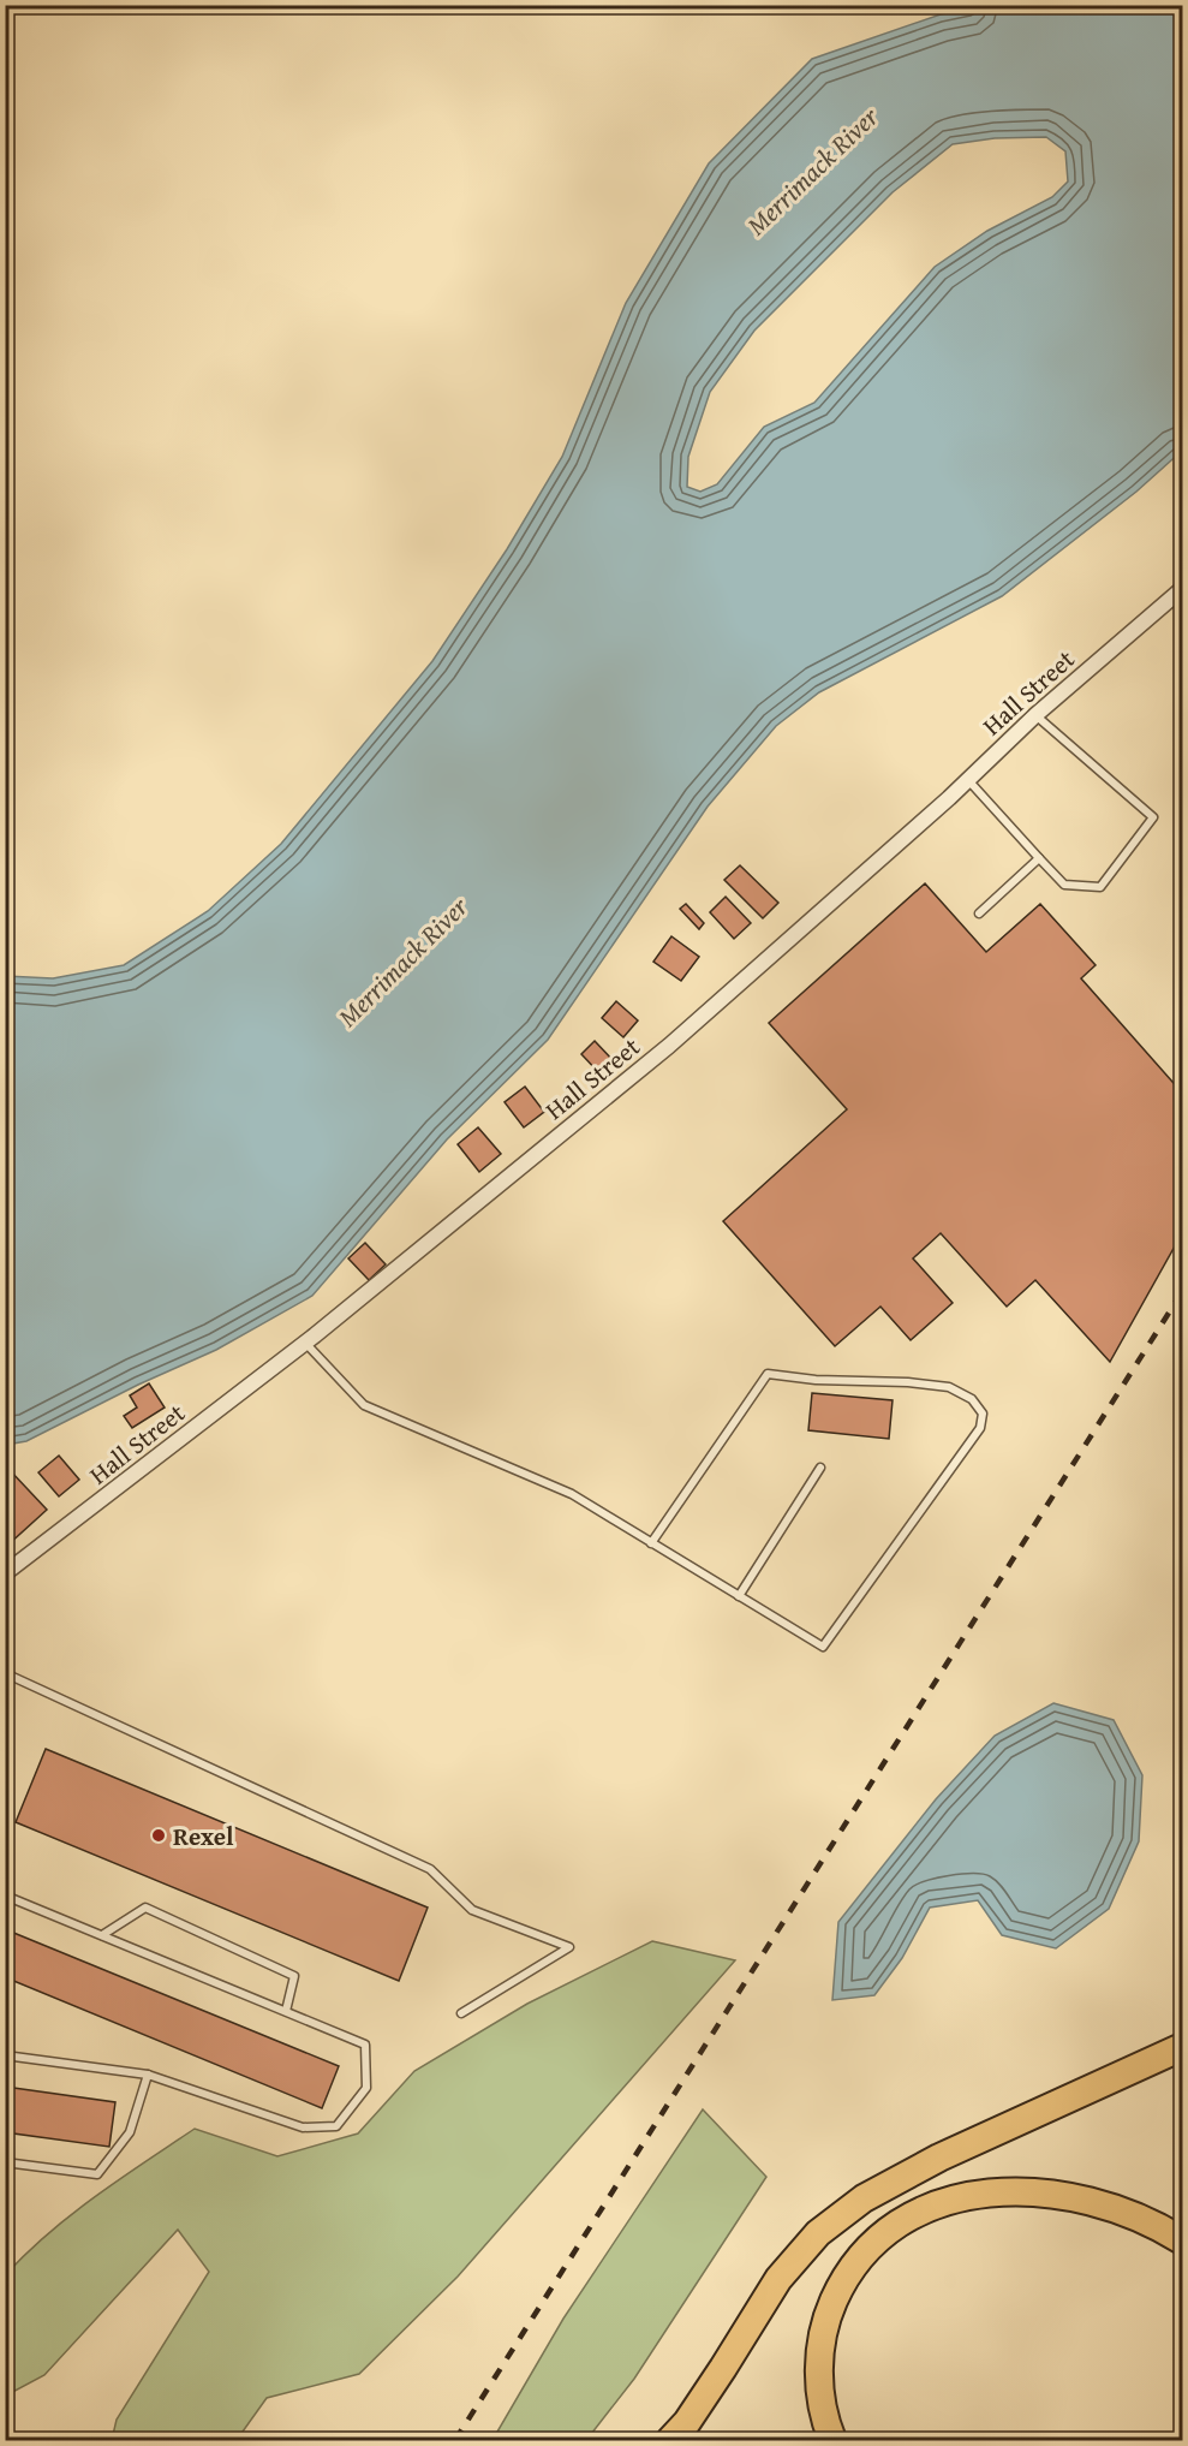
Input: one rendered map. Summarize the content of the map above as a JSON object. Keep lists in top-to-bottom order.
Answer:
{
  "streets": {
    "street": ["Hall Street"]
  },
  "water": ["Merrimack River"],
  "places": ["Rexel"]
}
